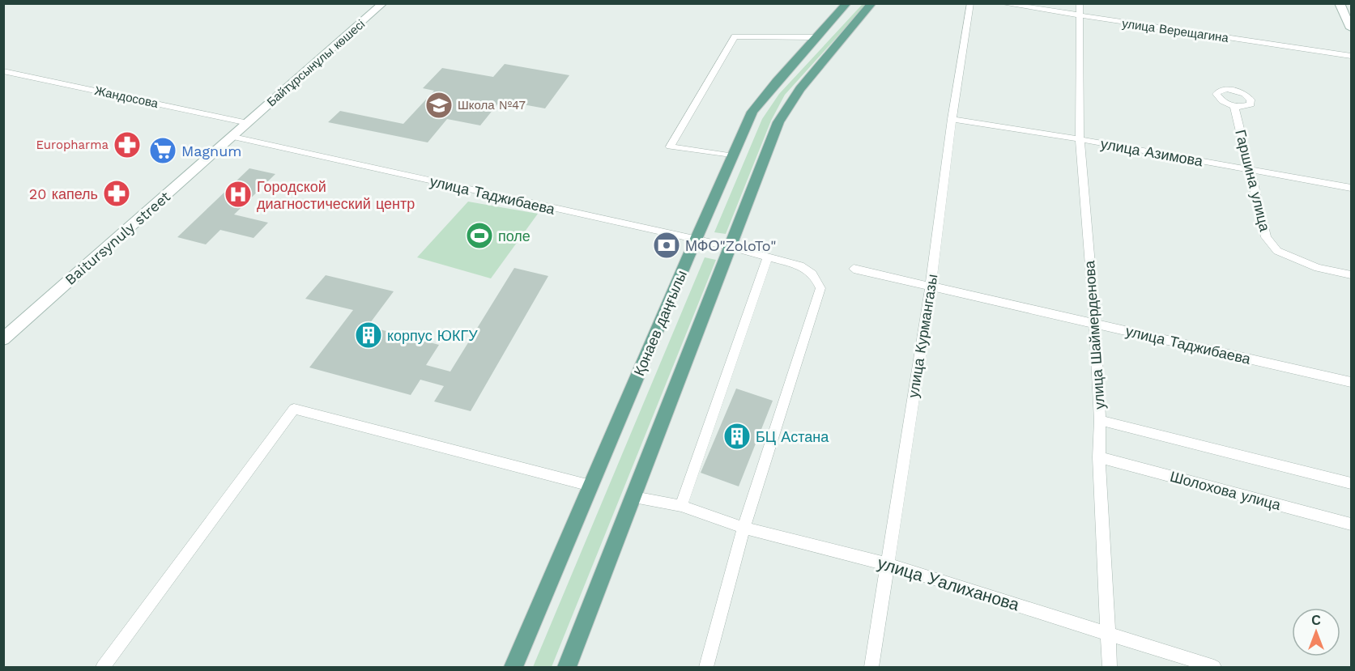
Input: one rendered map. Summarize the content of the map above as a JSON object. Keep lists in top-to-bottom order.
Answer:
{
  "streets": {
    "main road": ["Байтұрсынұлы көшесі", "Baitursynuly street", "Қонаев даңғылы"],
    "street": [
      "улица Верещагина",
      "Жандосова",
      "улица Азимова",
      "Гаршина улица",
      "улица Таджибаева",
      "улица Шаймерденова",
      "улица Курмангазы",
      "Шолохова улица",
      "улица Уалиханова"
    ]
  },
  "crossings": [
    ["улица Верещагина", "улица Шаймерденова"],
    ["Байтұрсынұлы көшесі", "Жандосова"],
    ["Байтұрсынұлы көшесі", "улица Таджибаева"],
    ["Байтұрсынұлы көшесі", "Baitursynuly street"],
    ["улица Азимова", "Гаршина улица"],
    ["улица Азимова", "улица Шаймерденова"],
    ["улица Азимова", "улица Курмангазы"],
    ["улица Таджибаева", "Baitursynuly street"],
    ["улица Таджибаева", "Қонаев даңғылы"],
    ["улица Таджибаева", "улица Шаймерденова"],
    ["улица Таджибаева", "улица Курмангазы"],
    ["улица Таджибаева", "улица Уалиханова"],
    ["улица Шаймерденова", "Шолохова улица"],
    ["улица Шаймерденова", "улица Уалиханова"],
    ["улица Курмангазы", "улица Уалиханова"]
  ],
  "places": {
    "school or university": ["Школа №47"],
    "pharmacy": ["Europharma", "20 капель"],
    "supermarket": ["Magnum"],
    "hospital": ["Городской диагностический центр"],
    "sports": ["поле"],
    "bank": ["МФО\"ZoloTo\""],
    "building": ["корпус ЮКГУ", "БЦ Астана"]
  },
  "north": "top"
}
